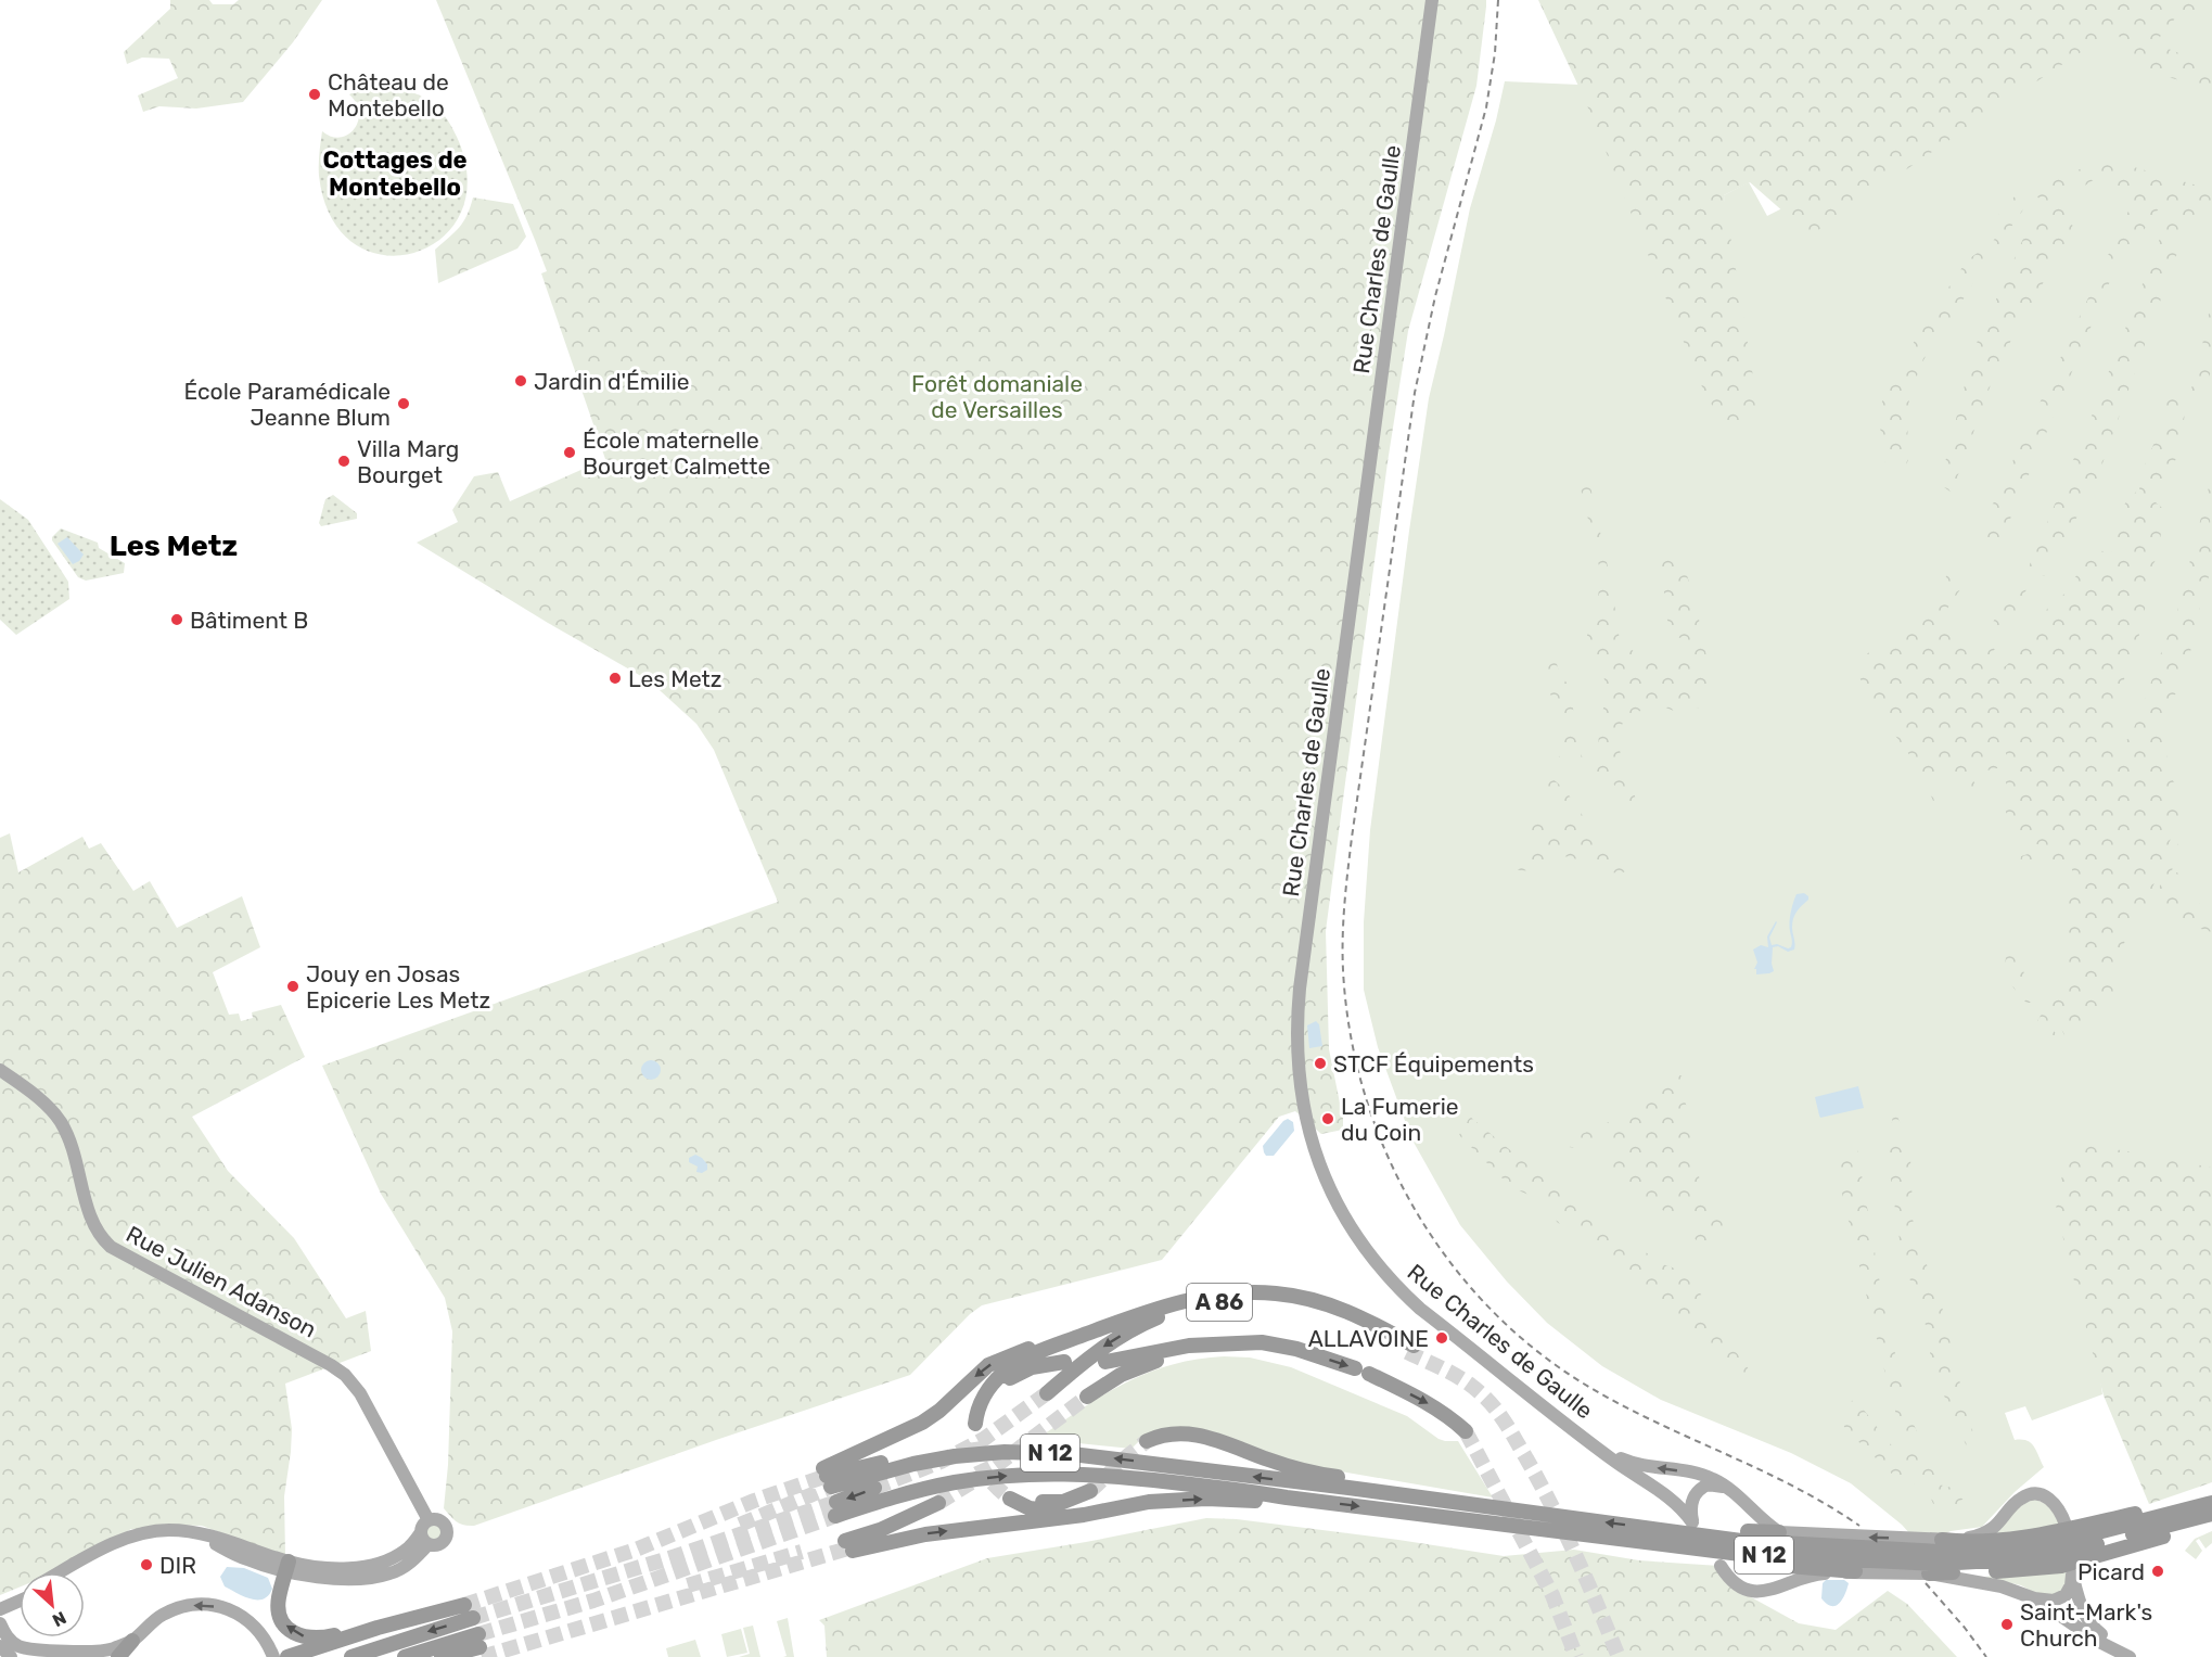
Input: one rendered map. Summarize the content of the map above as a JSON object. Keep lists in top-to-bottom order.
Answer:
{
  "streets": {
    "highway": ["A 86", "N 12"],
    "main road": ["Rue Charles de Gaulle", "Rue Julien Adanson"]
  },
  "crossings": [
    ["A 86", "N 12"]
  ],
  "districts": ["Cottages de Montebello", "Les Metz"],
  "parks": ["Forêt domaniale de Versailles"],
  "places": [
    "Château de Montebello",
    "Jardin d'Émilie",
    "École Paramédicale Jeanne Blum",
    "École maternelle Bourget Calmette",
    "Villa Marg Bourget",
    "Bâtiment B",
    "Les Metz",
    "Jouy en Josas Epicerie Les Metz",
    "STCF Équipements",
    "La Fumerie du Coin",
    "ALLAVOINE",
    "DIR",
    "Picard",
    "Saint-Mark's Church"
  ],
  "north": "bottom right"
}
